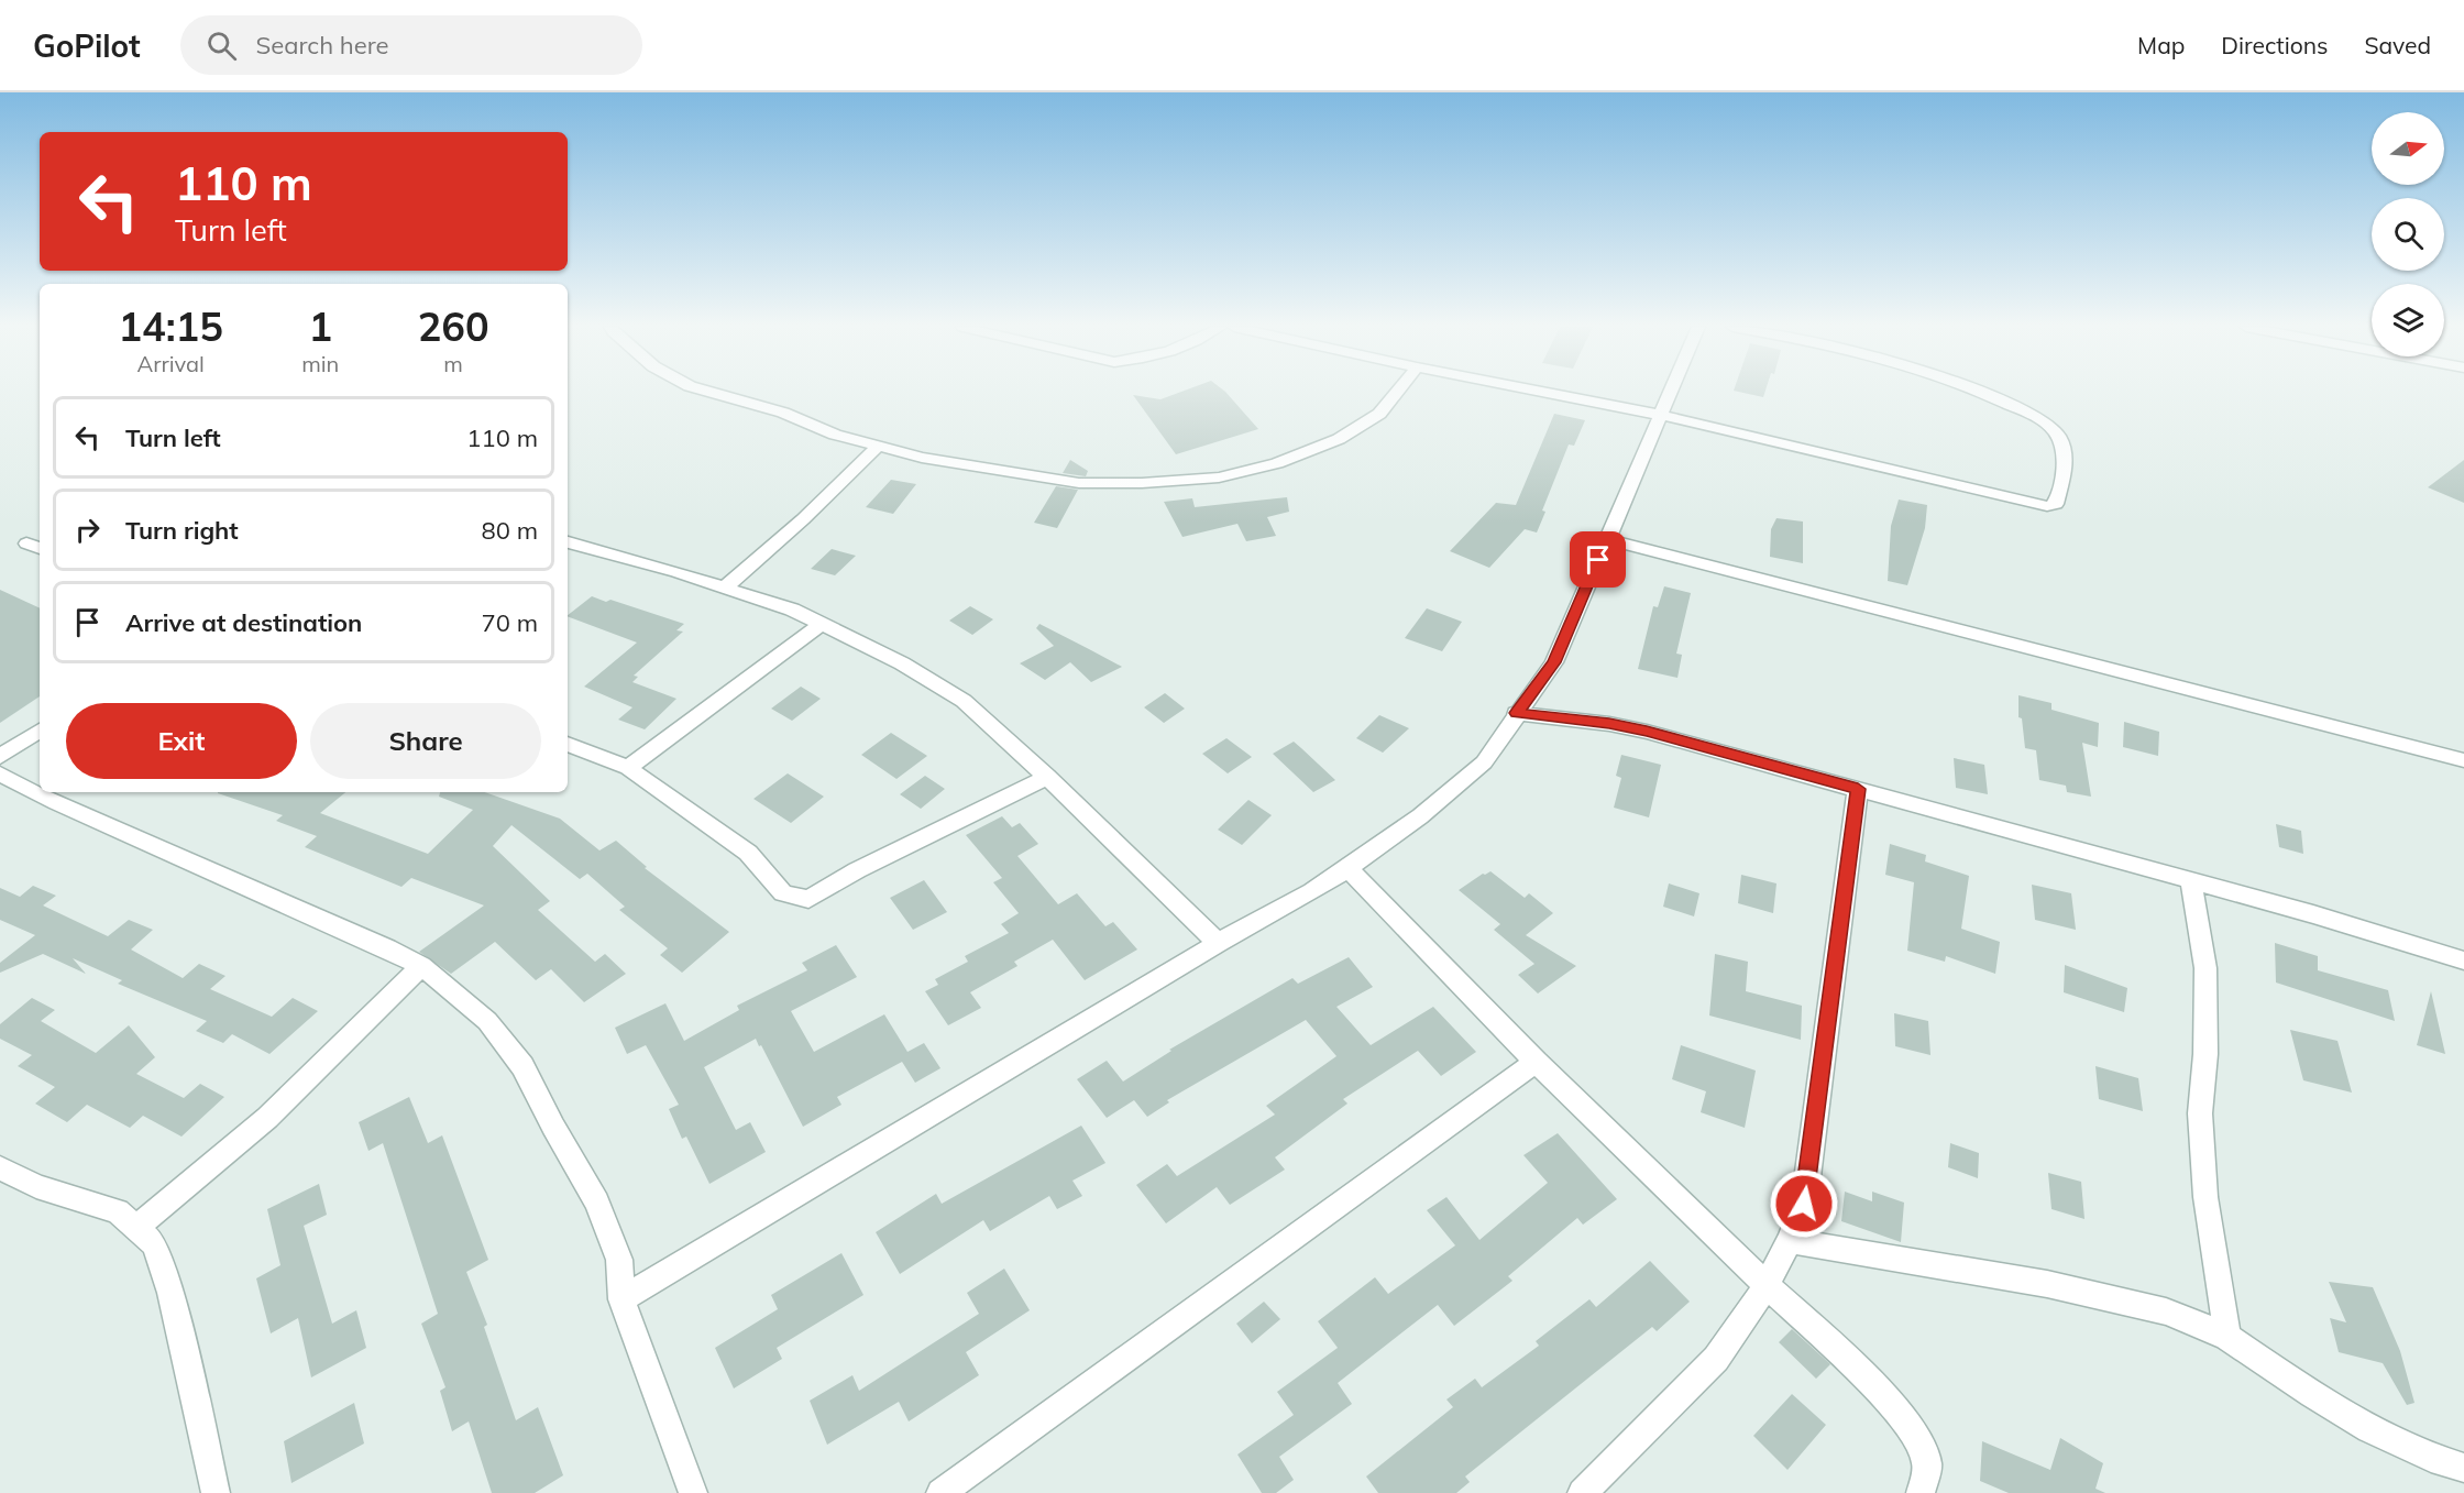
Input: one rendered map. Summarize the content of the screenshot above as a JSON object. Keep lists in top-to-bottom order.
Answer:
{
  "north": "right",
  "page": {
    "header": "GoPilot",
    "search": "Search here",
    "nav": ["Map", "Directions", "Saved"],
    "turn": ["110 m", "Turn left"],
    "eta": [
      "14:15",
      "Arrival",
      "1",
      "min",
      "260",
      "m"
    ],
    "list": [
      {
        "name": "Turn left",
        "value": "110 m"
      },
      {
        "name": "Turn right",
        "value": "80 m"
      },
      {
        "name": "Arrive at destination",
        "value": "70 m"
      }
    ],
    "buttons": ["Exit", "Share"]
  }
}
